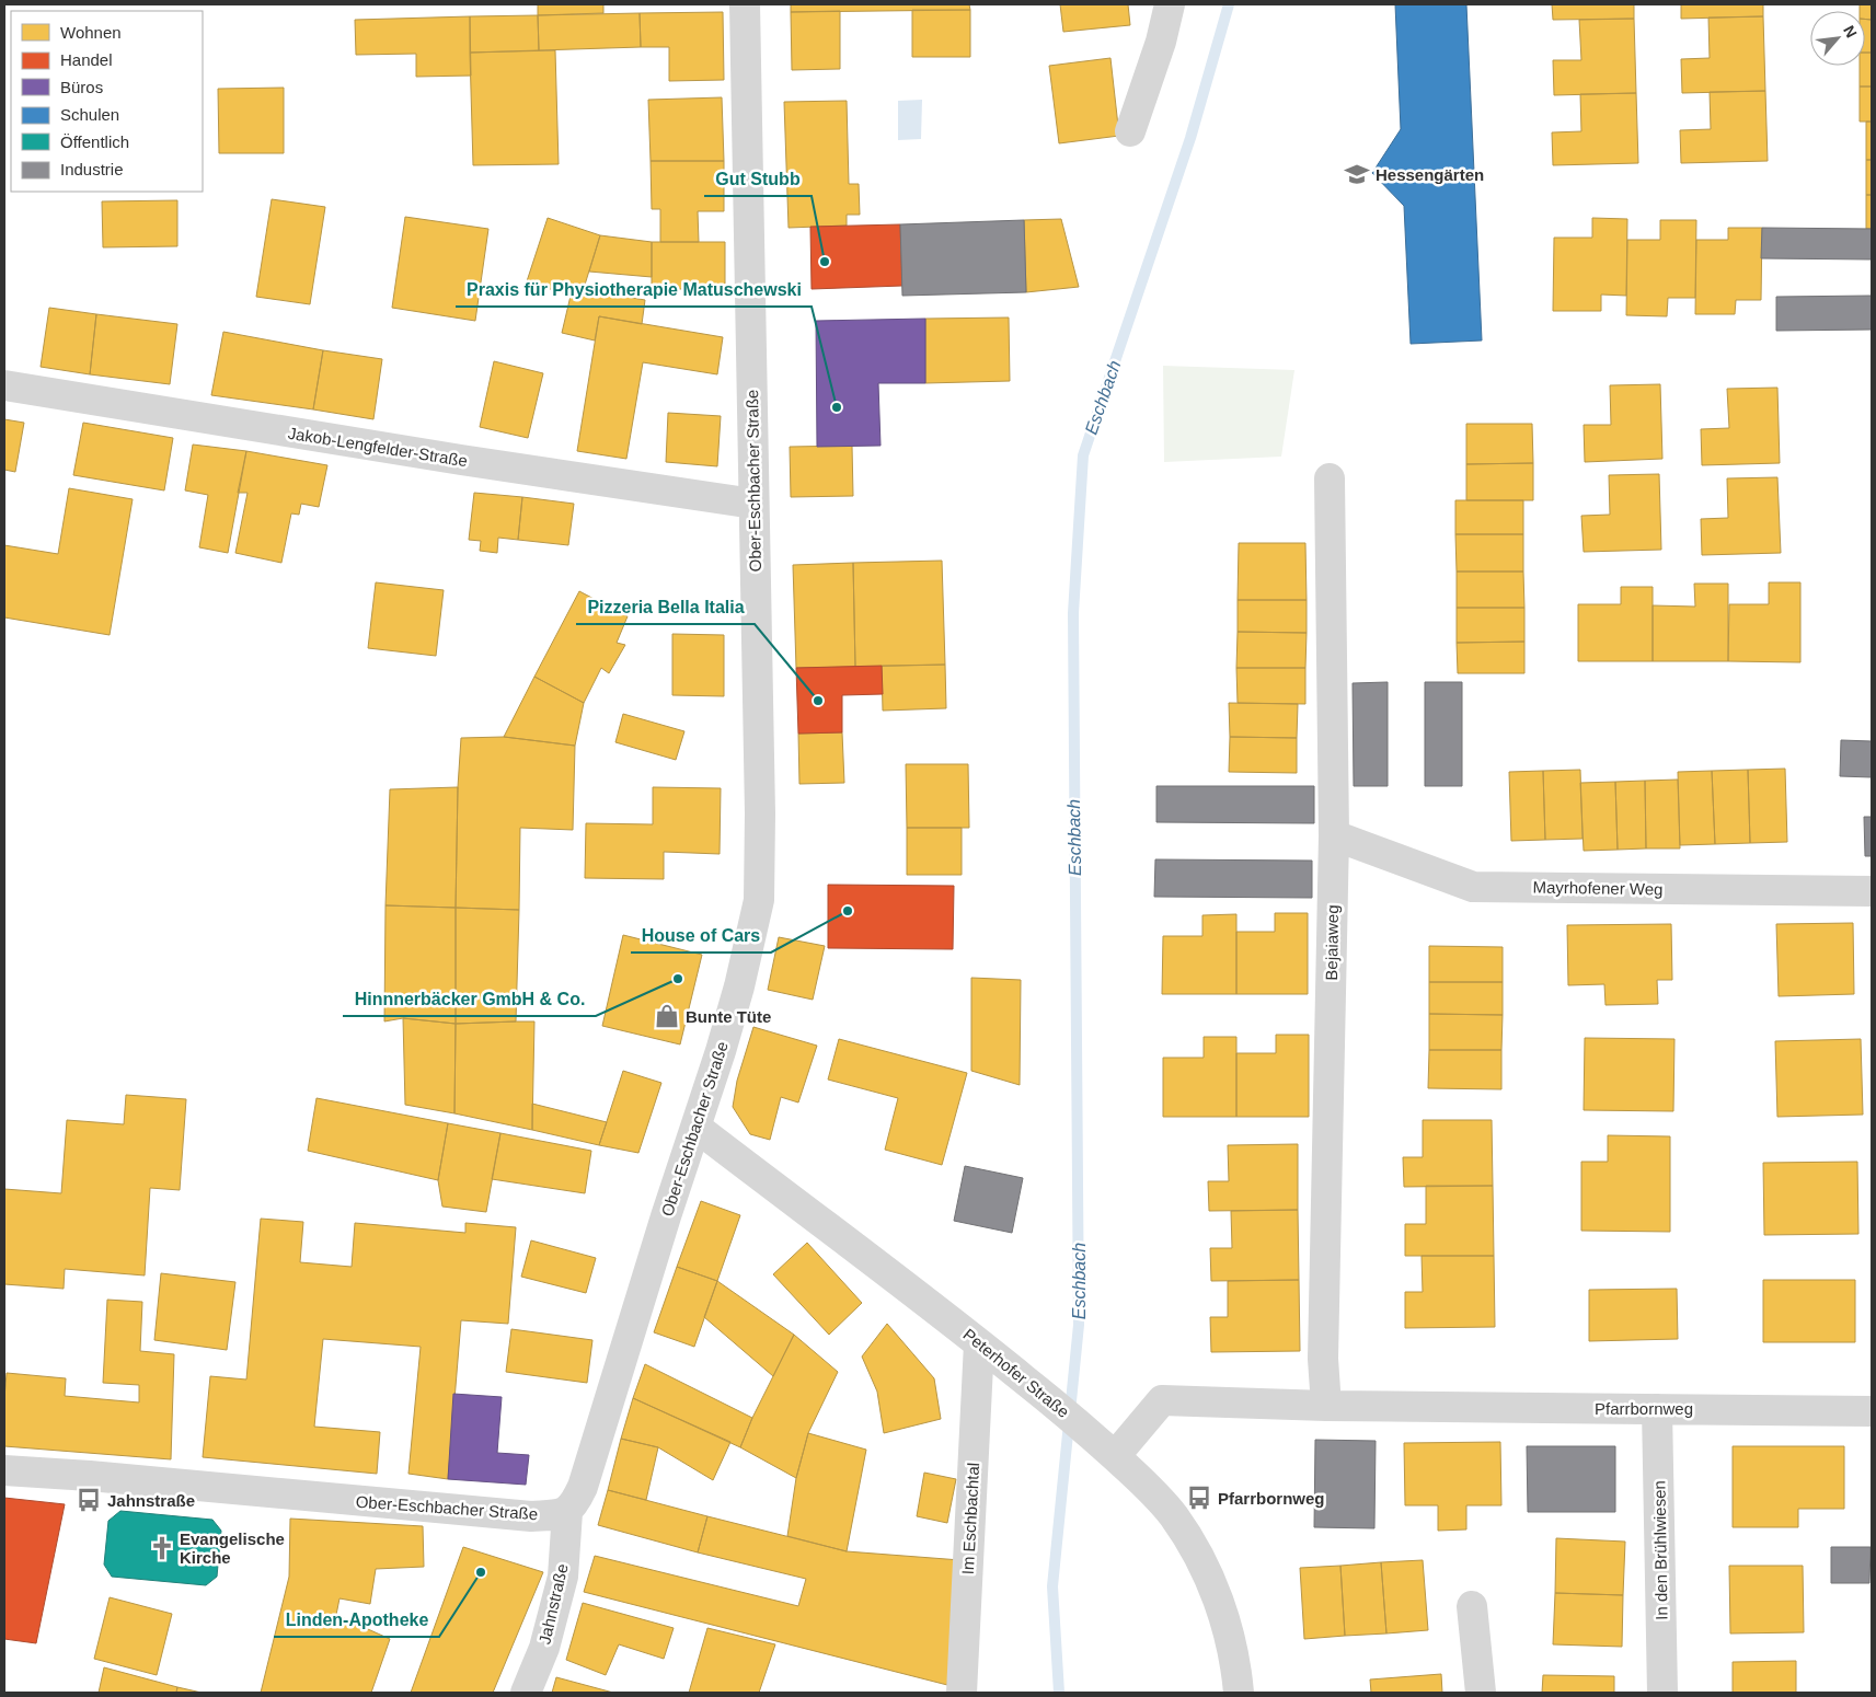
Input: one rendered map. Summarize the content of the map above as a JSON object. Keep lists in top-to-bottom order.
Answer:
{
  "streets": {
    "street": [
      "Jakob-Lengfelder-Straße",
      "Ober-Eschbacher Straße",
      "Mayrhofener Weg",
      "Bejaiaweg",
      "Peterhofer Straße",
      "Pfarrbornweg",
      "Im Eschbachtal",
      "In den Brühlwiesen",
      "Jahnstraße"
    ]
  },
  "crossings": [
    ["Jakob-Lengfelder-Straße", "Ober-Eschbacher Straße"],
    ["Ober-Eschbacher Straße", "Peterhofer Straße"],
    ["Ober-Eschbacher Straße", "Jahnstraße"],
    ["Mayrhofener Weg", "Bejaiaweg"],
    ["Bejaiaweg", "Pfarrbornweg"],
    ["Peterhofer Straße", "Pfarrbornweg"],
    ["Peterhofer Straße", "Im Eschbachtal"],
    ["Pfarrbornweg", "In den Brühlwiesen"]
  ],
  "water": ["Eschbach"],
  "places": {
    "school or university": ["Hessengärten"],
    "other": [
      "Gut Stubb",
      "Praxis für Physiotherapie Matuschewski",
      "Pizzeria Bella Italia",
      "House of Cars",
      "Hinnnerbäcker GmbH & Co.",
      "Linden-Apotheke"
    ],
    "shop": ["Bunte Tüte"],
    "bus stop": ["Pfarrbornweg", "Jahnstraße"],
    "church": ["Evangelische Kirche"]
  },
  "legend": [
    "Wohnen",
    "Handel",
    "Büros",
    "Schulen",
    "Öffentlich",
    "Industrie"
  ],
  "north": "top right"
}
